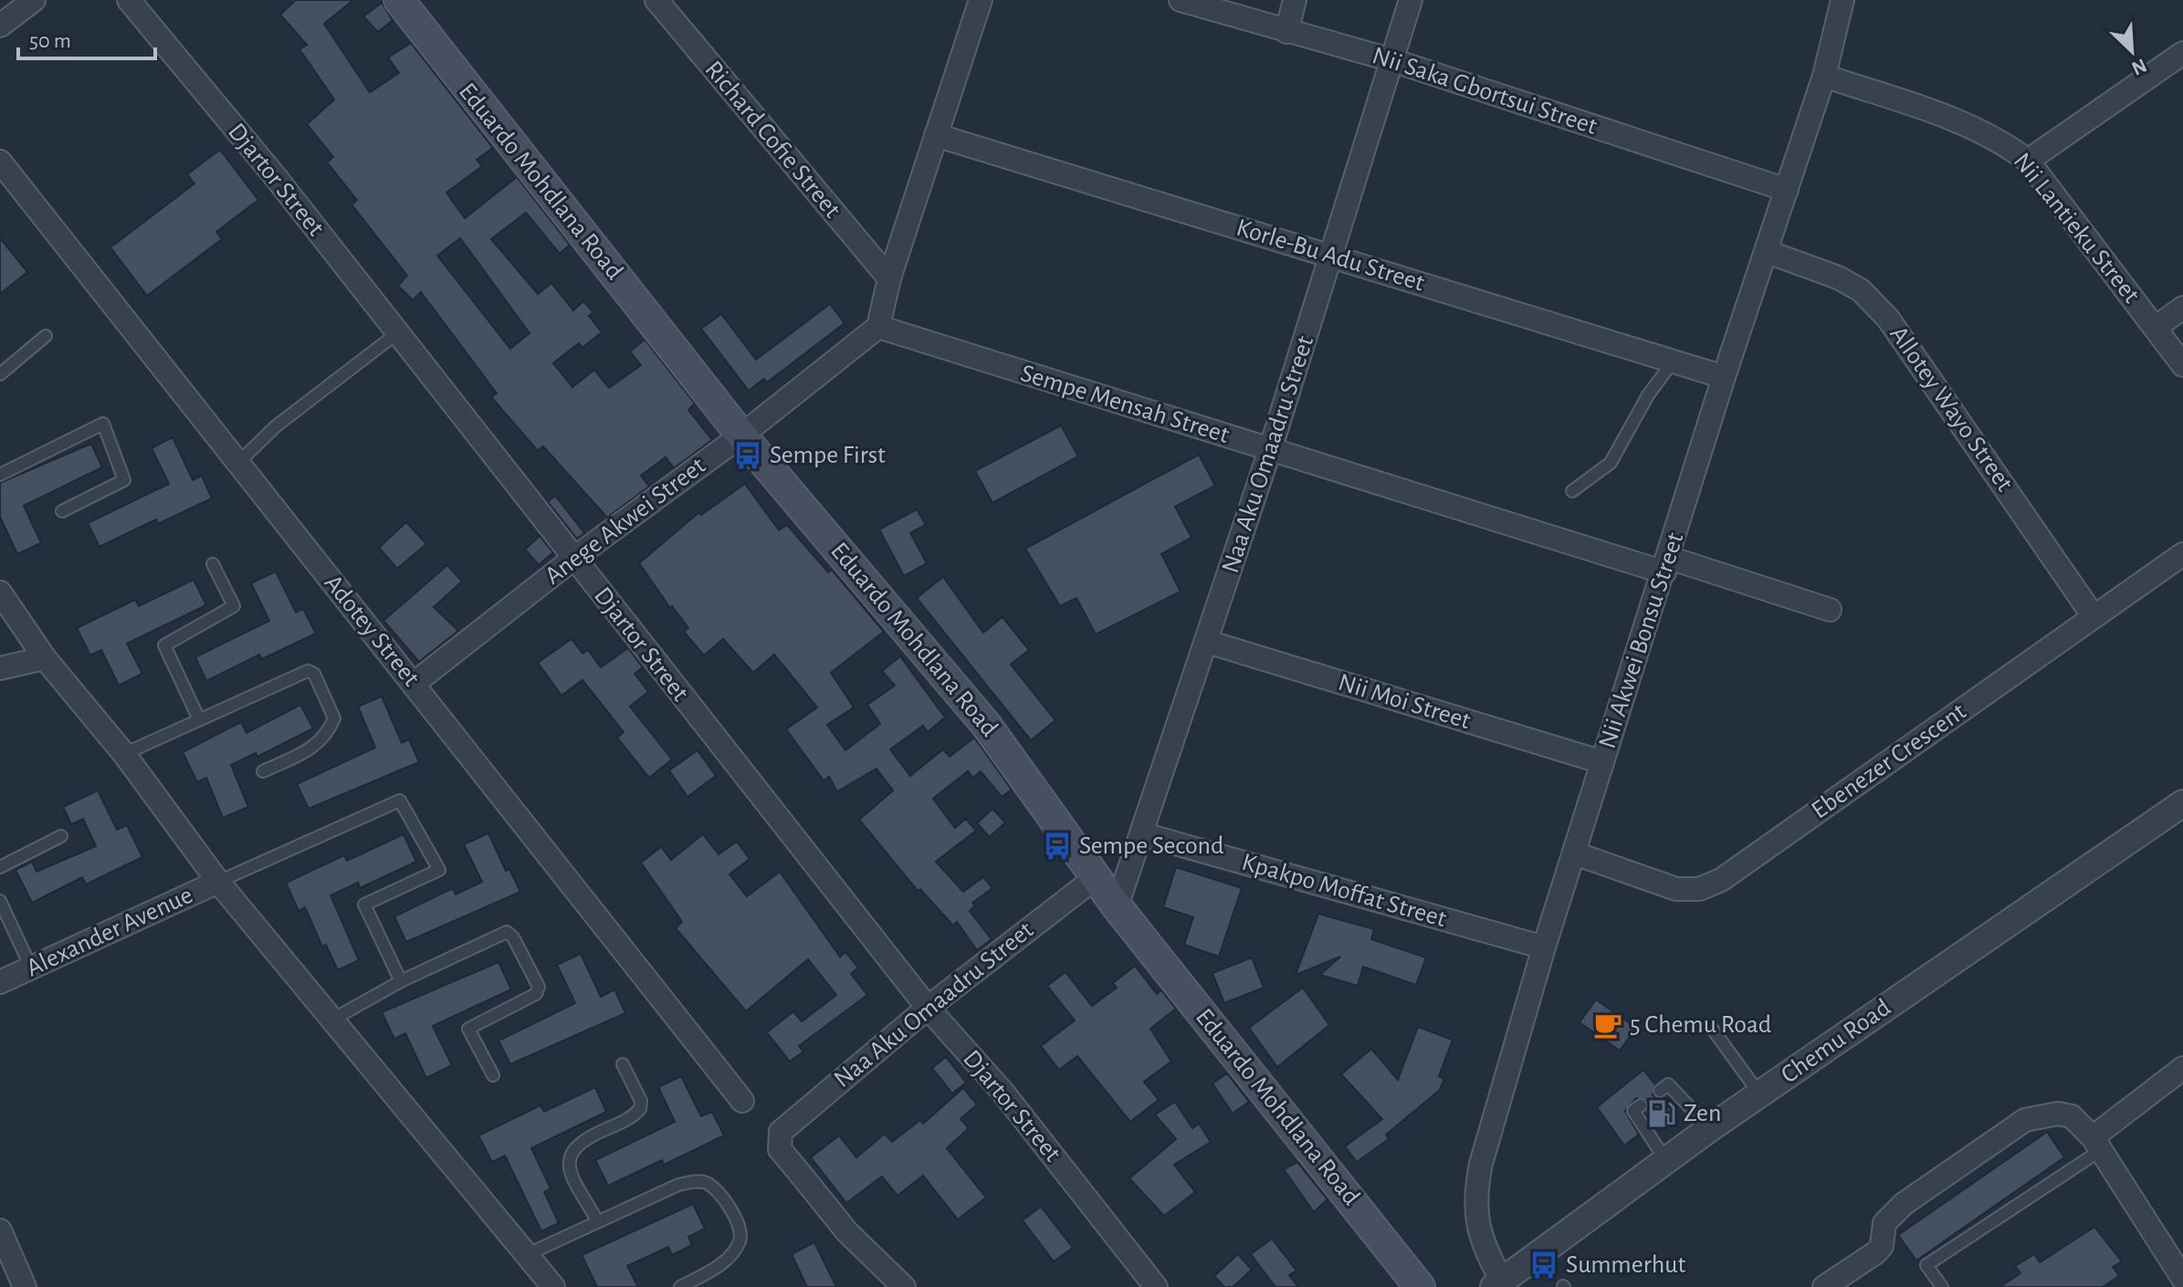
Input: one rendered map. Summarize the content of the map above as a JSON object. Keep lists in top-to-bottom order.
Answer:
{
  "streets": {
    "main road": ["Eduardo Mohdlana Road"],
    "street": [
      "Nii Saka Gbortsui Street",
      "Richard Cofie Street",
      "Djartor Street",
      "Nii Lantieku Street",
      "Korle-Bu Adu Street",
      "Sempe Mensah Street",
      "Allotey Wayo Street",
      "Naa Aku Omaadru Street",
      "Anege Akwei Street",
      "Adotey Street",
      "Nii Akwei Bonsu Street",
      "Nii Moi Street",
      "Ebenezer Crescent",
      "Kpakpo Moffat Street",
      "Alexander Avenue",
      "Chemu Road"
    ]
  },
  "crossings": [
    ["Nii Saka Gbortsui Street", "Naa Aku Omaadru Street"],
    ["Nii Saka Gbortsui Street", "Nii Akwei Bonsu Street"],
    ["Djartor Street", "Naa Aku Omaadru Street"],
    ["Djartor Street", "Anege Akwei Street"],
    ["Eduardo Mohdlana Road", "Naa Aku Omaadru Street"],
    ["Eduardo Mohdlana Road", "Anege Akwei Street"],
    ["Nii Lantieku Street", "Nii Akwei Bonsu Street"],
    ["Korle-Bu Adu Street", "Naa Aku Omaadru Street"],
    ["Korle-Bu Adu Street", "Nii Akwei Bonsu Street"],
    ["Sempe Mensah Street", "Naa Aku Omaadru Street"],
    ["Sempe Mensah Street", "Anege Akwei Street"],
    ["Sempe Mensah Street", "Nii Akwei Bonsu Street"],
    ["Allotey Wayo Street", "Nii Akwei Bonsu Street"],
    ["Allotey Wayo Street", "Ebenezer Crescent"],
    ["Naa Aku Omaadru Street", "Nii Moi Street"],
    ["Naa Aku Omaadru Street", "Kpakpo Moffat Street"],
    ["Anege Akwei Street", "Adotey Street"],
    ["Nii Akwei Bonsu Street", "Nii Moi Street"],
    ["Nii Akwei Bonsu Street", "Ebenezer Crescent"],
    ["Nii Akwei Bonsu Street", "Kpakpo Moffat Street"],
    ["Nii Akwei Bonsu Street", "Chemu Road"]
  ],
  "places": {
    "bus stop": ["Sempe First", "Sempe Second", "Summerhut"],
    "cafe": ["5 Chemu Road"],
    "fuel station": ["Zen"]
  },
  "scale_bar": "50 m",
  "north": "bottom right"
}
